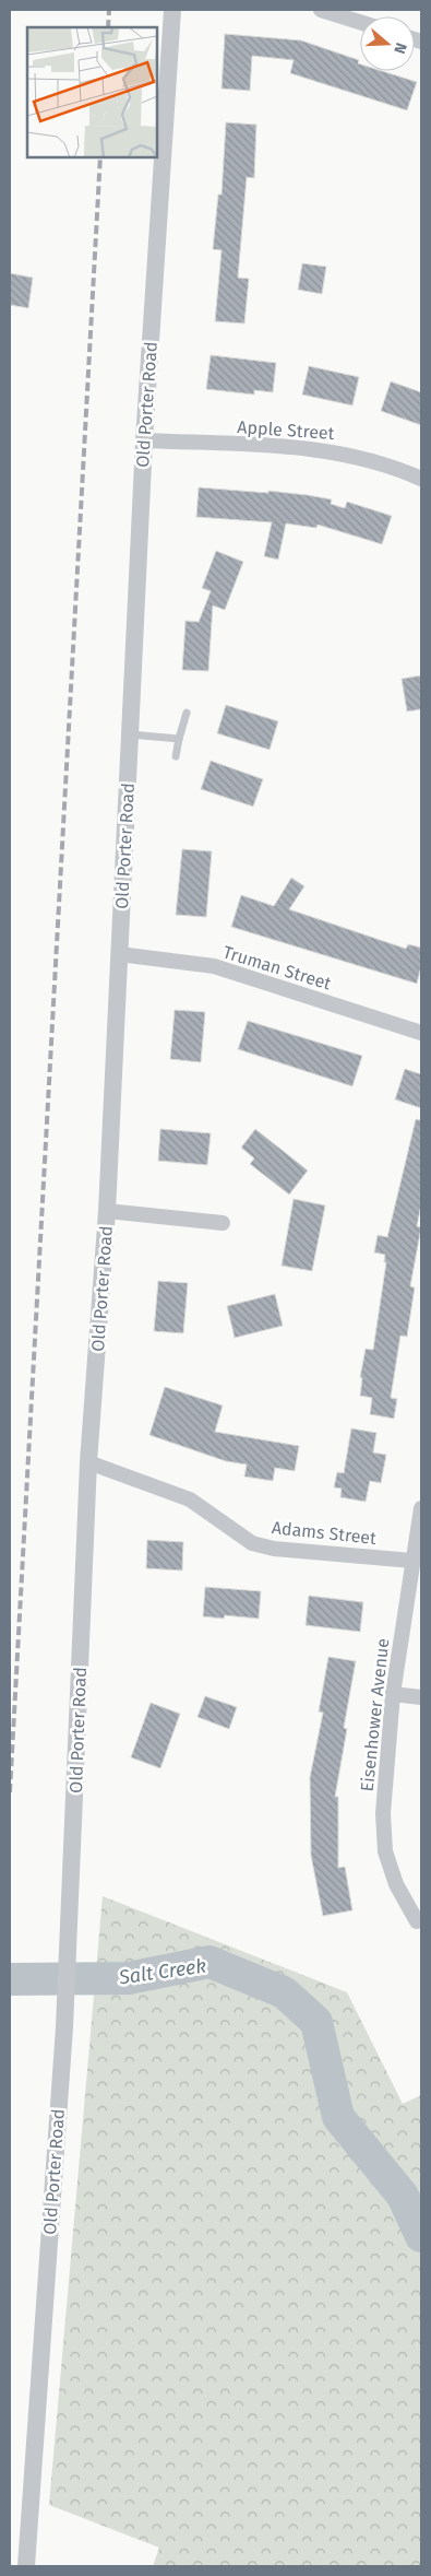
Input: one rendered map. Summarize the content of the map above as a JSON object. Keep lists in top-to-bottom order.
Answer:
{
  "streets": {
    "street": [
      "Old Porter Road",
      "Apple Street",
      "Truman Street",
      "Adams Street",
      "Eisenhower Avenue"
    ]
  },
  "crossings": [
    ["Old Porter Road", "Apple Street"],
    ["Old Porter Road", "Truman Street"],
    ["Old Porter Road", "Adams Street"],
    ["Adams Street", "Eisenhower Avenue"]
  ],
  "water": ["Salt Creek"],
  "north": "right"
}
